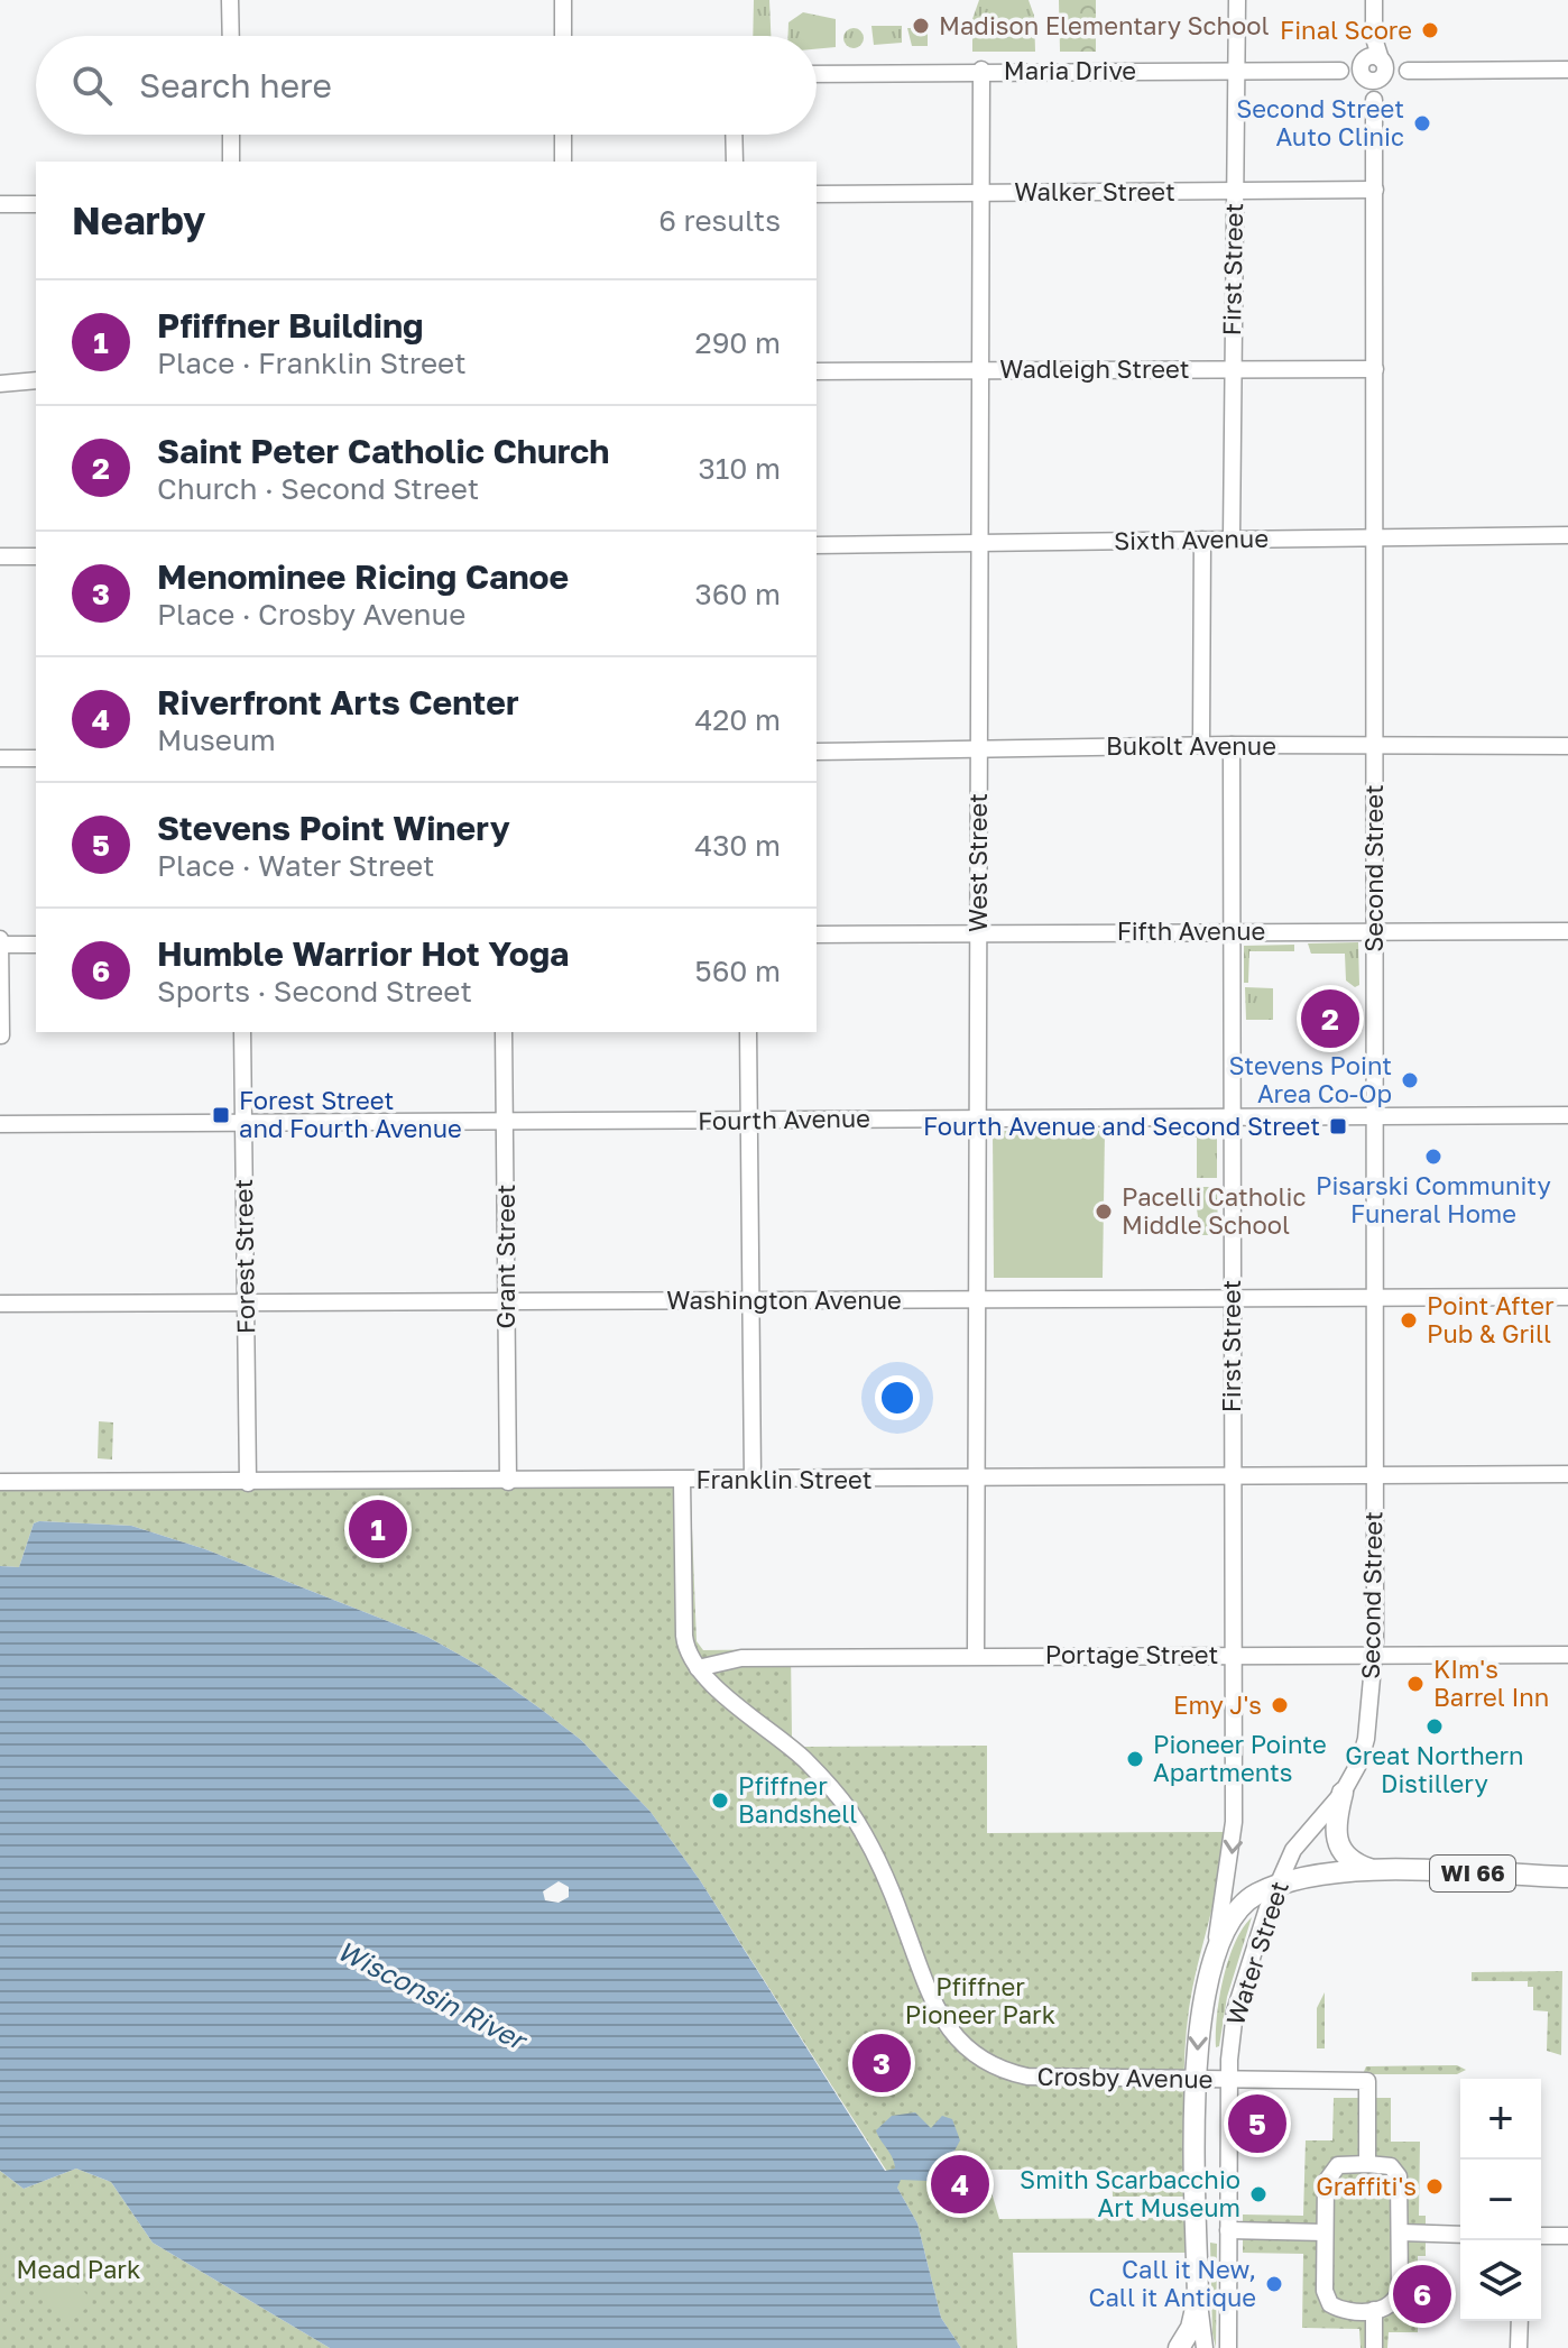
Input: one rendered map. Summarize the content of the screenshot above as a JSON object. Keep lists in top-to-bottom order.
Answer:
{
  "streets": {
    "main road": ["WI 66", "Water Street"],
    "street": [
      "Maria Drive",
      "Walker Street",
      "First Street",
      "Wadleigh Street",
      "Sixth Avenue",
      "Bukolt Avenue",
      "West Street",
      "Second Street",
      "Fifth Avenue",
      "Fourth Avenue",
      "Forest Street",
      "Grant Street",
      "Washington Avenue",
      "Franklin Street",
      "Portage Street",
      "Crosby Avenue"
    ]
  },
  "crossings": [
    ["Maria Drive", "First Street"],
    ["Maria Drive", "West Street"],
    ["Maria Drive", "Second Street"],
    ["Walker Street", "First Street"],
    ["Walker Street", "West Street"],
    ["Walker Street", "Second Street"],
    ["First Street", "Wadleigh Street"],
    ["First Street", "Sixth Avenue"],
    ["First Street", "Bukolt Avenue"],
    ["First Street", "Fifth Avenue"],
    ["First Street", "Fourth Avenue"],
    ["First Street", "Washington Avenue"],
    ["First Street", "Franklin Street"],
    ["First Street", "Portage Street"],
    ["First Street", "WI 66"],
    ["First Street", "Water Street"],
    ["Wadleigh Street", "West Street"],
    ["Wadleigh Street", "Second Street"],
    ["Sixth Avenue", "West Street"],
    ["Sixth Avenue", "Second Street"],
    ["Bukolt Avenue", "West Street"],
    ["Bukolt Avenue", "Second Street"],
    ["West Street", "Fifth Avenue"],
    ["West Street", "Fourth Avenue"],
    ["West Street", "Washington Avenue"],
    ["West Street", "Franklin Street"],
    ["West Street", "Portage Street"],
    ["Second Street", "Fifth Avenue"],
    ["Second Street", "Fourth Avenue"],
    ["Second Street", "Washington Avenue"],
    ["Second Street", "Franklin Street"],
    ["Second Street", "Portage Street"],
    ["Second Street", "Water Street"],
    ["Fourth Avenue", "Forest Street"],
    ["Fourth Avenue", "Grant Street"],
    ["Forest Street", "Washington Avenue"],
    ["Forest Street", "Franklin Street"],
    ["Grant Street", "Washington Avenue"],
    ["Grant Street", "Franklin Street"],
    ["Portage Street", "Crosby Avenue"],
    ["WI 66", "Water Street"],
    ["Water Street", "Crosby Avenue"]
  ],
  "water": ["Wisconsin River"],
  "parks": ["Pfiffner Pioneer Park", "Mead Park"],
  "places": {
    "other": [
      "Madison Elementary School",
      "Final Score",
      "Second Street Auto Clinic",
      "Stevens Point Area Co-Op",
      "Pisarski Community Funeral Home",
      "Pacelli Catholic Middle School",
      "Point After Pub & Grill",
      "KIm's Barrel Inn",
      "Emy J's",
      "Great Northern Distillery",
      "Pioneer Pointe Apartments",
      "Pfiffner Bandshell",
      "Graffiti's",
      "Smith Scarbacchio Art Museum",
      "Call it New, Call it Antique"
    ],
    "transit": ["Forest Street and Fourth Avenue", "Fourth Avenue and Second Street"]
  },
  "page": {
    "search": "Search here",
    "heading": ["Nearby", "6 results"],
    "list": [
      {
        "mark": "1",
        "name": "Pfiffner Building",
        "note": "Place · Franklin Street",
        "value": "290 m"
      },
      {
        "mark": "2",
        "name": "Saint Peter Catholic Church",
        "note": "Church · Second Street",
        "value": "310 m"
      },
      {
        "mark": "3",
        "name": "Menominee Ricing Canoe",
        "note": "Place · Crosby Avenue",
        "value": "360 m"
      },
      {
        "mark": "4",
        "name": "Riverfront Arts Center",
        "note": "Museum",
        "value": "420 m"
      },
      {
        "mark": "5",
        "name": "Stevens Point Winery",
        "note": "Place · Water Street",
        "value": "430 m"
      },
      {
        "mark": "6",
        "name": "Humble Warrior Hot Yoga",
        "note": "Sports · Second Street",
        "value": "560 m"
      }
    ],
    "pins": [
      "2",
      "1",
      "3",
      "5",
      "4",
      "6"
    ],
    "map_buttons": ["+", "−"]
  }
}
